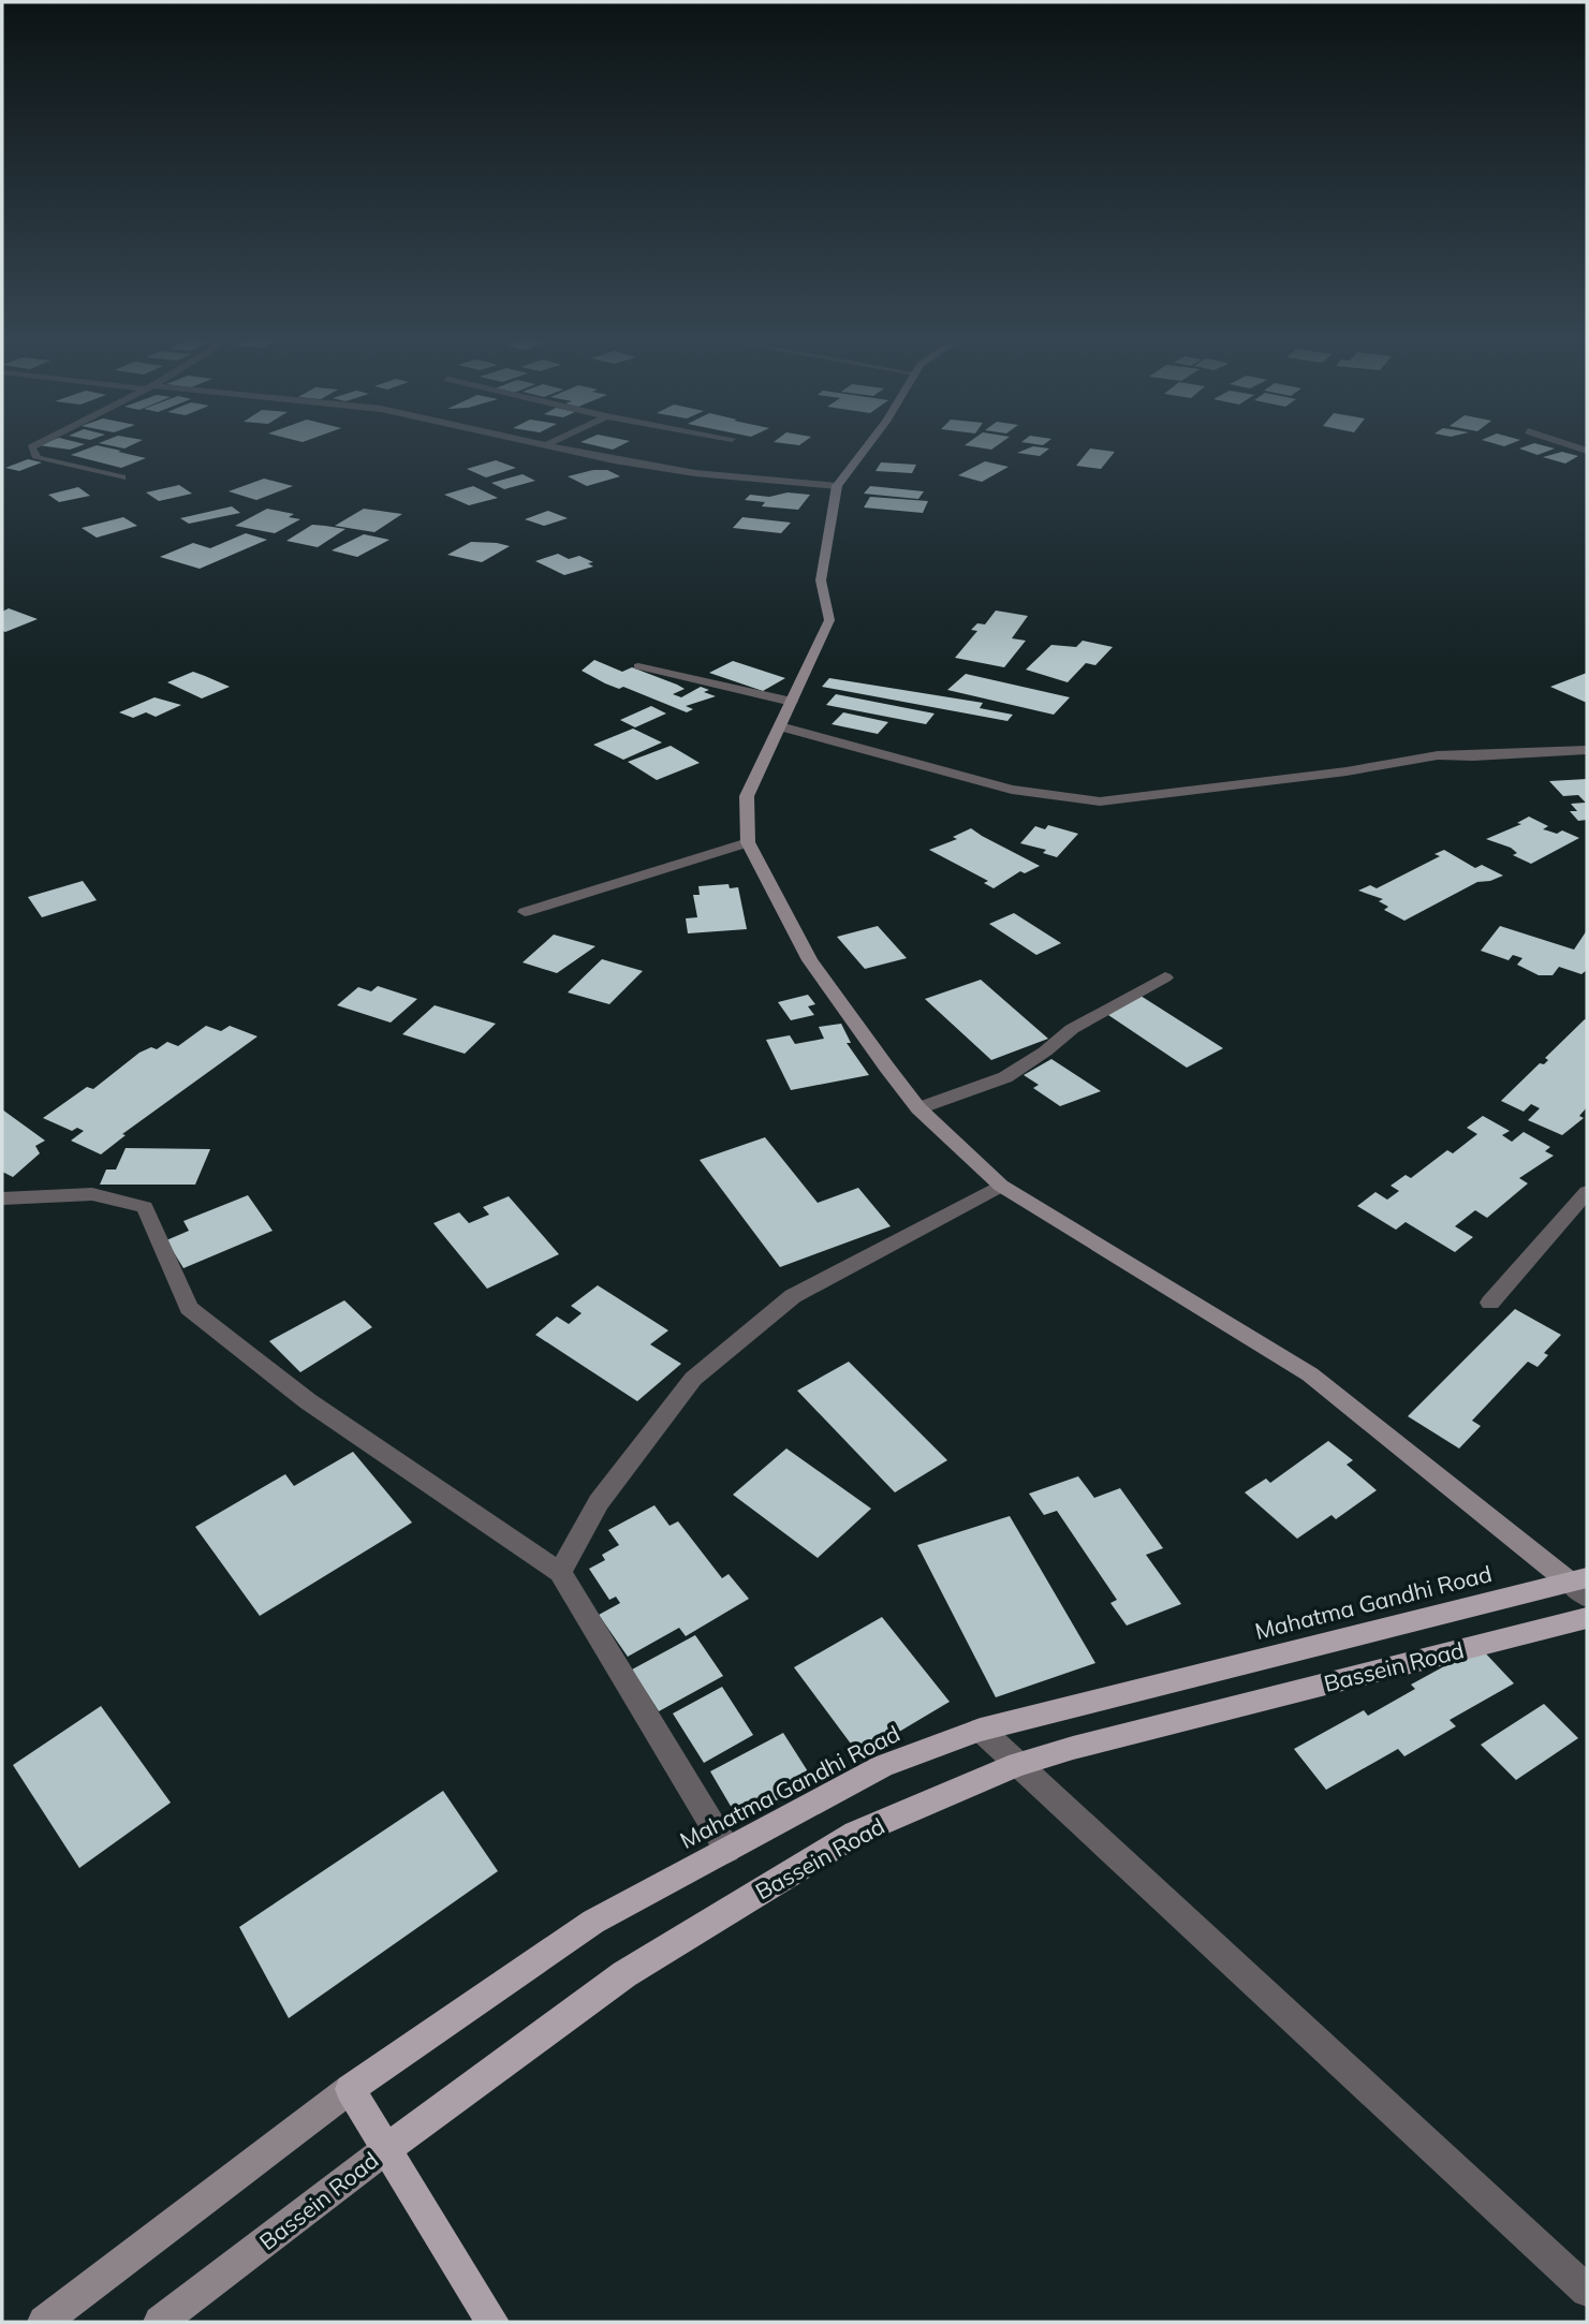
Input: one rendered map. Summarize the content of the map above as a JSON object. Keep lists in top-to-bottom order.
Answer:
{
  "streets": {
    "main road": ["Mahatma Gandhi Road", "Bassein Road"]
  }
}
